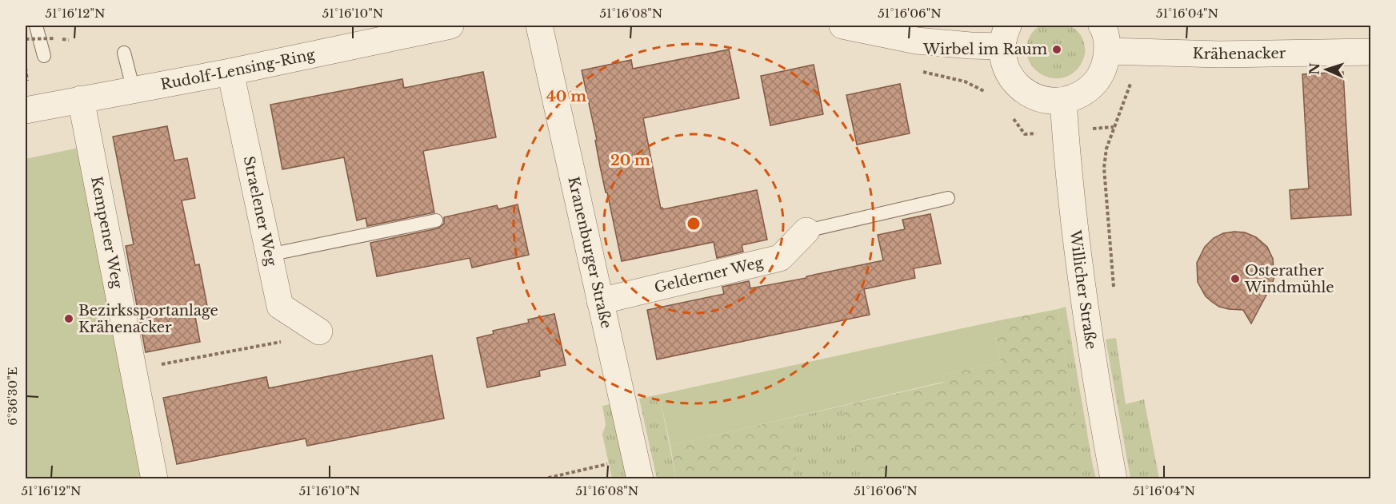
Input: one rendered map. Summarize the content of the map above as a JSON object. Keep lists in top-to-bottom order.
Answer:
{
  "streets": {
    "street": [
      "Krähenacker",
      "Rudolf-Lensing-Ring",
      "Straelener Weg",
      "Kempener Weg",
      "Kranenburger Straße",
      "Gelderner Weg",
      "Willicher Straße"
    ]
  },
  "crossings": [
    ["Rudolf-Lensing-Ring", "Straelener Weg"],
    ["Rudolf-Lensing-Ring", "Kempener Weg"],
    ["Kranenburger Straße", "Gelderner Weg"]
  ],
  "places": ["Wirbel im Raum", "Osterather Windmühle", "Bezirkssportanlage Krähenacker"],
  "north": "left",
  "coordinates": [
    "51°16'12\"N",
    "51°16'10\"N",
    "51°16'08\"N",
    "51°16'06\"N",
    "51°16'04\"N",
    "6°36'30\"E"
  ],
  "rings": ["40 m", "20 m"]
}
